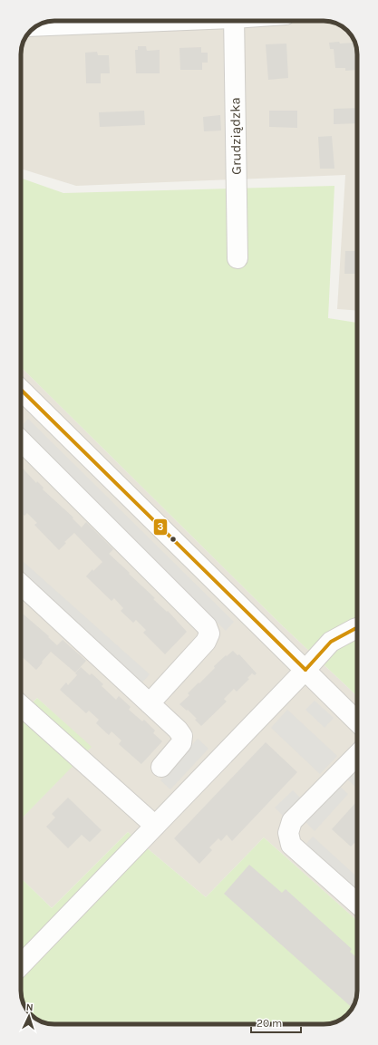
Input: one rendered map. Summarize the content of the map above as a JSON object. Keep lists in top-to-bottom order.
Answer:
{
  "streets": {
    "street": ["Grudziądzka"]
  },
  "lines": ["transit line 3"],
  "scale_bar": "20 m",
  "north": "top"
}
